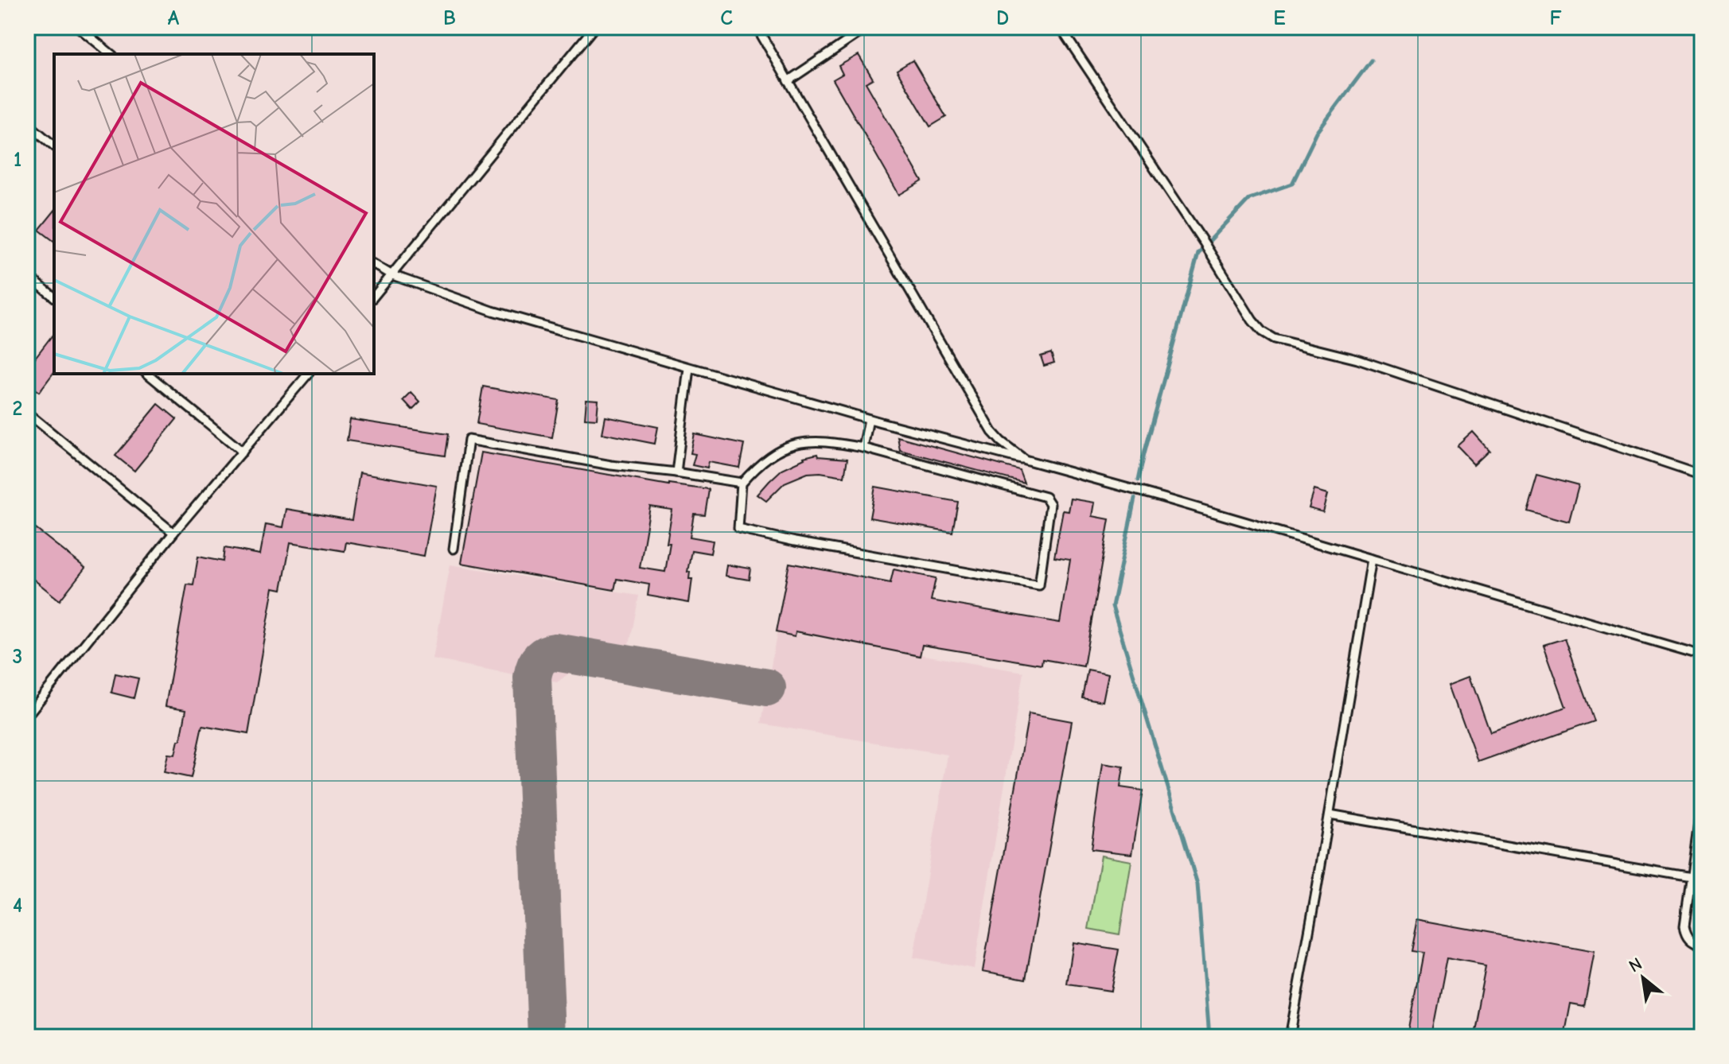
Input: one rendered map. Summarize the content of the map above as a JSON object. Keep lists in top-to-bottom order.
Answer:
{
  "north": "top left",
  "grid": {
    "columns": [
      "A",
      "B",
      "C",
      "D",
      "E",
      "F"
    ],
    "rows": [
      "1",
      "2",
      "3",
      "4"
    ]
  }
}
